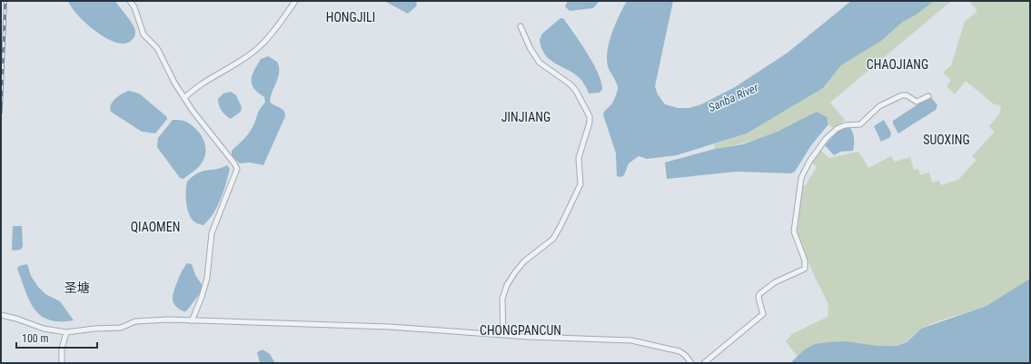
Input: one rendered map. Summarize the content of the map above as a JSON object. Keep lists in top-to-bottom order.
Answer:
{
  "districts": [
    "HONGJILI",
    "CHAOJIANG",
    "JINJIANG",
    "SUOXING",
    "QIAOMEN",
    "圣塘",
    "CHONGPANCUN"
  ],
  "water": ["Sanba River"],
  "scale_bar": "100 m"
}
